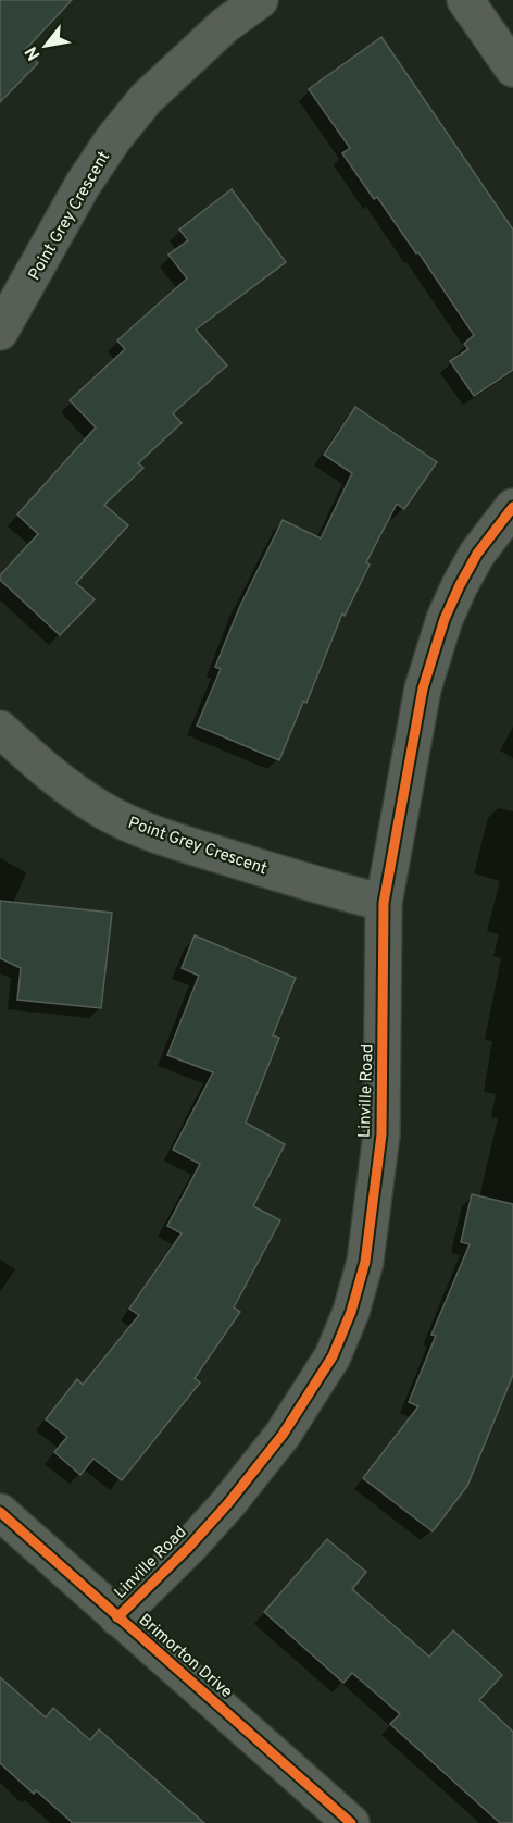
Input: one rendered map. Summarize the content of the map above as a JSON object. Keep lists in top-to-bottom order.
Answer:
{
  "streets": {
    "street": ["Point Grey Crescent", "Linville Road", "Brimorton Drive"]
  },
  "crossings": [
    ["Point Grey Crescent", "Linville Road"],
    ["Linville Road", "Brimorton Drive"]
  ],
  "north": "bottom left"
}
